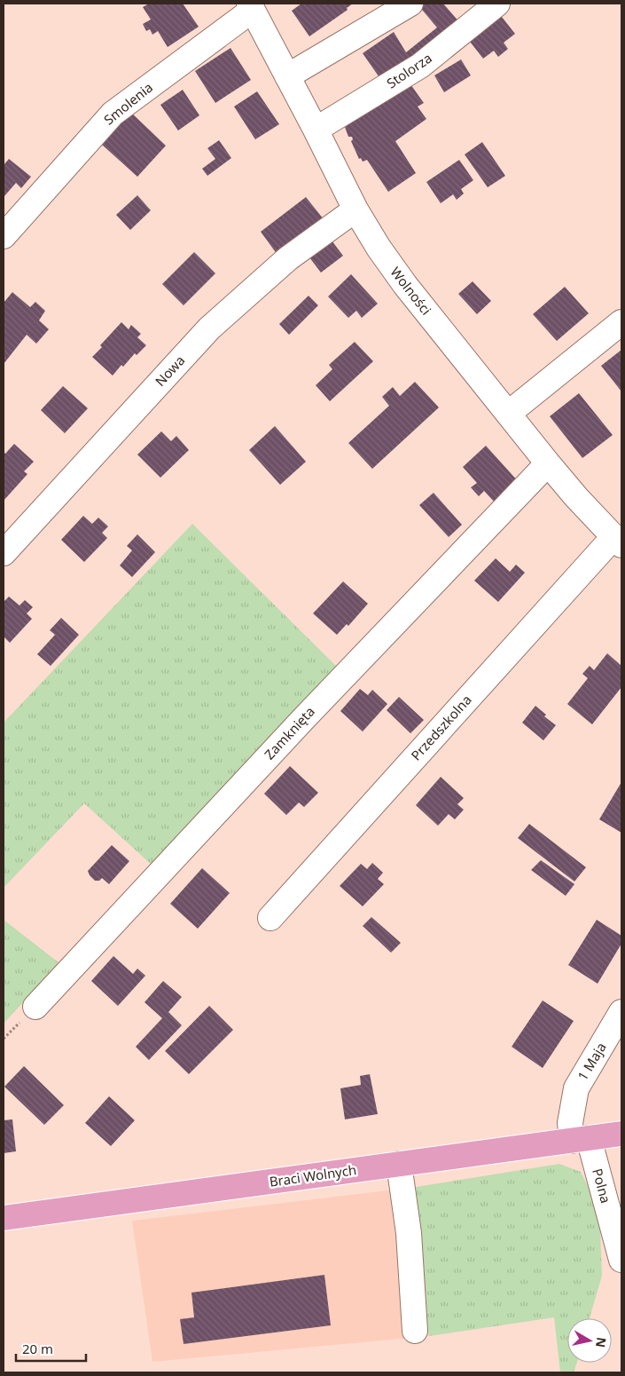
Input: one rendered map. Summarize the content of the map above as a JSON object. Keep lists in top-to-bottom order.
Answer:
{
  "streets": {
    "main road": ["Braci Wolnych"],
    "street": [
      "Stolorza",
      "Smolenia",
      "Wolności",
      "Nowa",
      "Przedszkolna",
      "Zamknięta",
      "1 Maja",
      "Polna"
    ]
  },
  "crossings": [
    ["Stolorza", "Wolności"],
    ["Smolenia", "Wolności"],
    ["Wolności", "Nowa"],
    ["Wolności", "Przedszkolna"],
    ["Wolności", "Zamknięta"],
    ["1 Maja", "Braci Wolnych"],
    ["1 Maja", "Polna"],
    ["Braci Wolnych", "Polna"]
  ],
  "scale_bar": "20 m",
  "north": "right"
}
